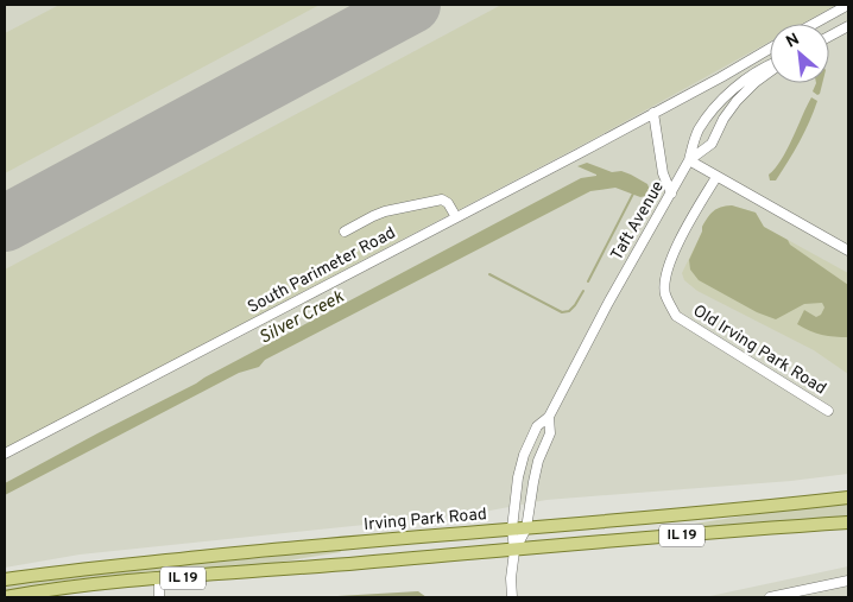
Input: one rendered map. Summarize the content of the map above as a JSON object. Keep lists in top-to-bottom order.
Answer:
{
  "streets": {
    "main road": ["Irving Park Road", "IL 19"],
    "street": ["Taft Avenue", "South Parimeter Road", "Old Irving Park Road"]
  },
  "crossings": [
    ["Taft Avenue", "Irving Park Road"],
    ["Taft Avenue", "IL 19"]
  ],
  "water": ["Silver Creek"],
  "north": "top left"
}
